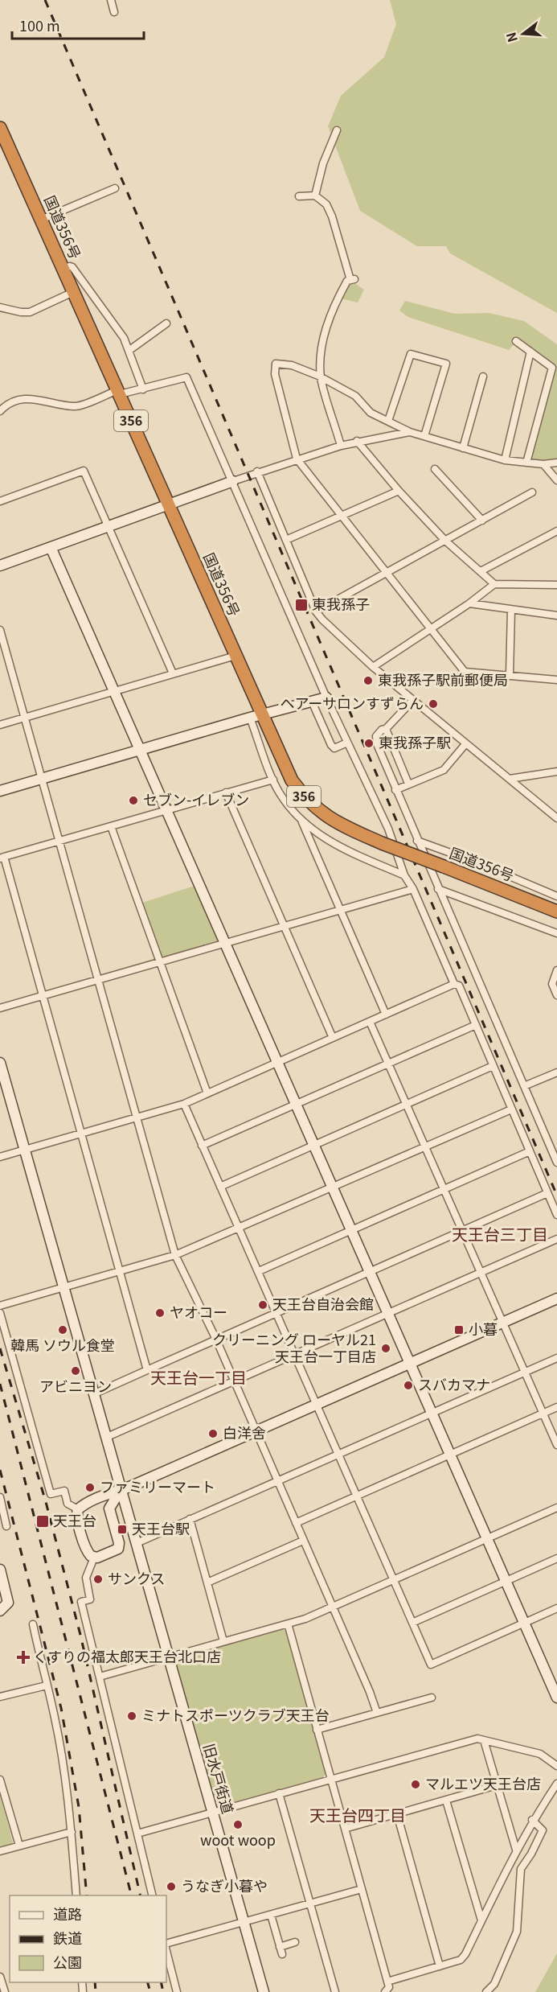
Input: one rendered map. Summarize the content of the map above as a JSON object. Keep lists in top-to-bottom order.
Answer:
{
  "streets": {
    "highway": ["国道356号", "356"],
    "street": ["旧水戸街道"]
  },
  "districts": ["天王台三丁目", "天王台一丁目", "天王台四丁目"],
  "places": {
    "transit": [
      "東我孫子",
      "小暮",
      "天王台",
      "天王台駅"
    ],
    "other": [
      "東我孫子駅前郵便局",
      "ヘアーサロンすずらん",
      "東我孫子駅",
      "セブン-イレブン",
      "天王台自治会館",
      "ヤオコー",
      "韓馬 ソウル食堂",
      "クリーニング ローヤル21 天王台一丁目店",
      "アビニヨン",
      "スバカマナ",
      "白洋舍",
      "ファミリーマート",
      "サンクス",
      "ミナトスポーツクラブ天王台",
      "マルエツ天王台店",
      "woot woop",
      "うなぎ小暮や"
    ],
    "health": ["くすりの福太郎天王台北口店"]
  },
  "legend": ["道路", "鉄道", "公園"],
  "scale_bar": "100 m",
  "north": "left"
}
